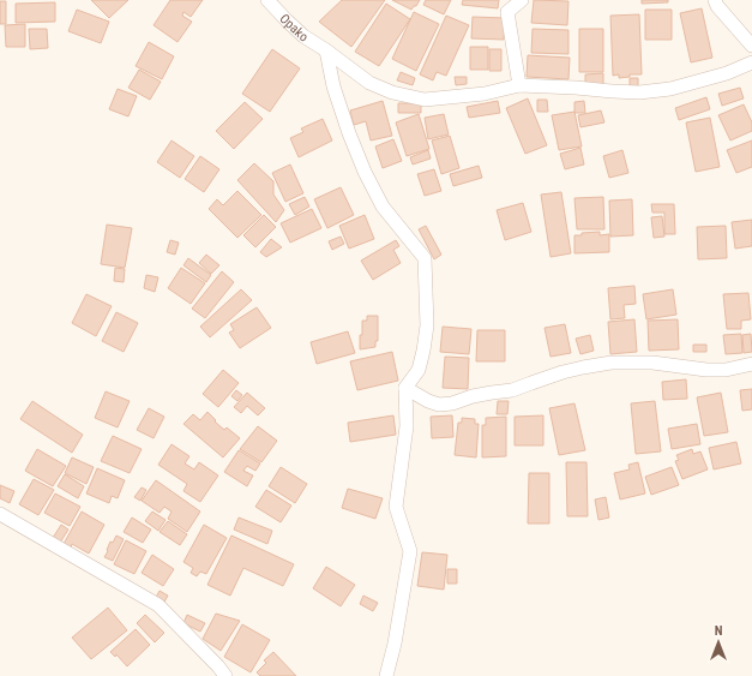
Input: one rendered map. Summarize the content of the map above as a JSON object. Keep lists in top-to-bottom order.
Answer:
{
  "streets": {
    "street": ["Opako"]
  },
  "north": "top"
}
